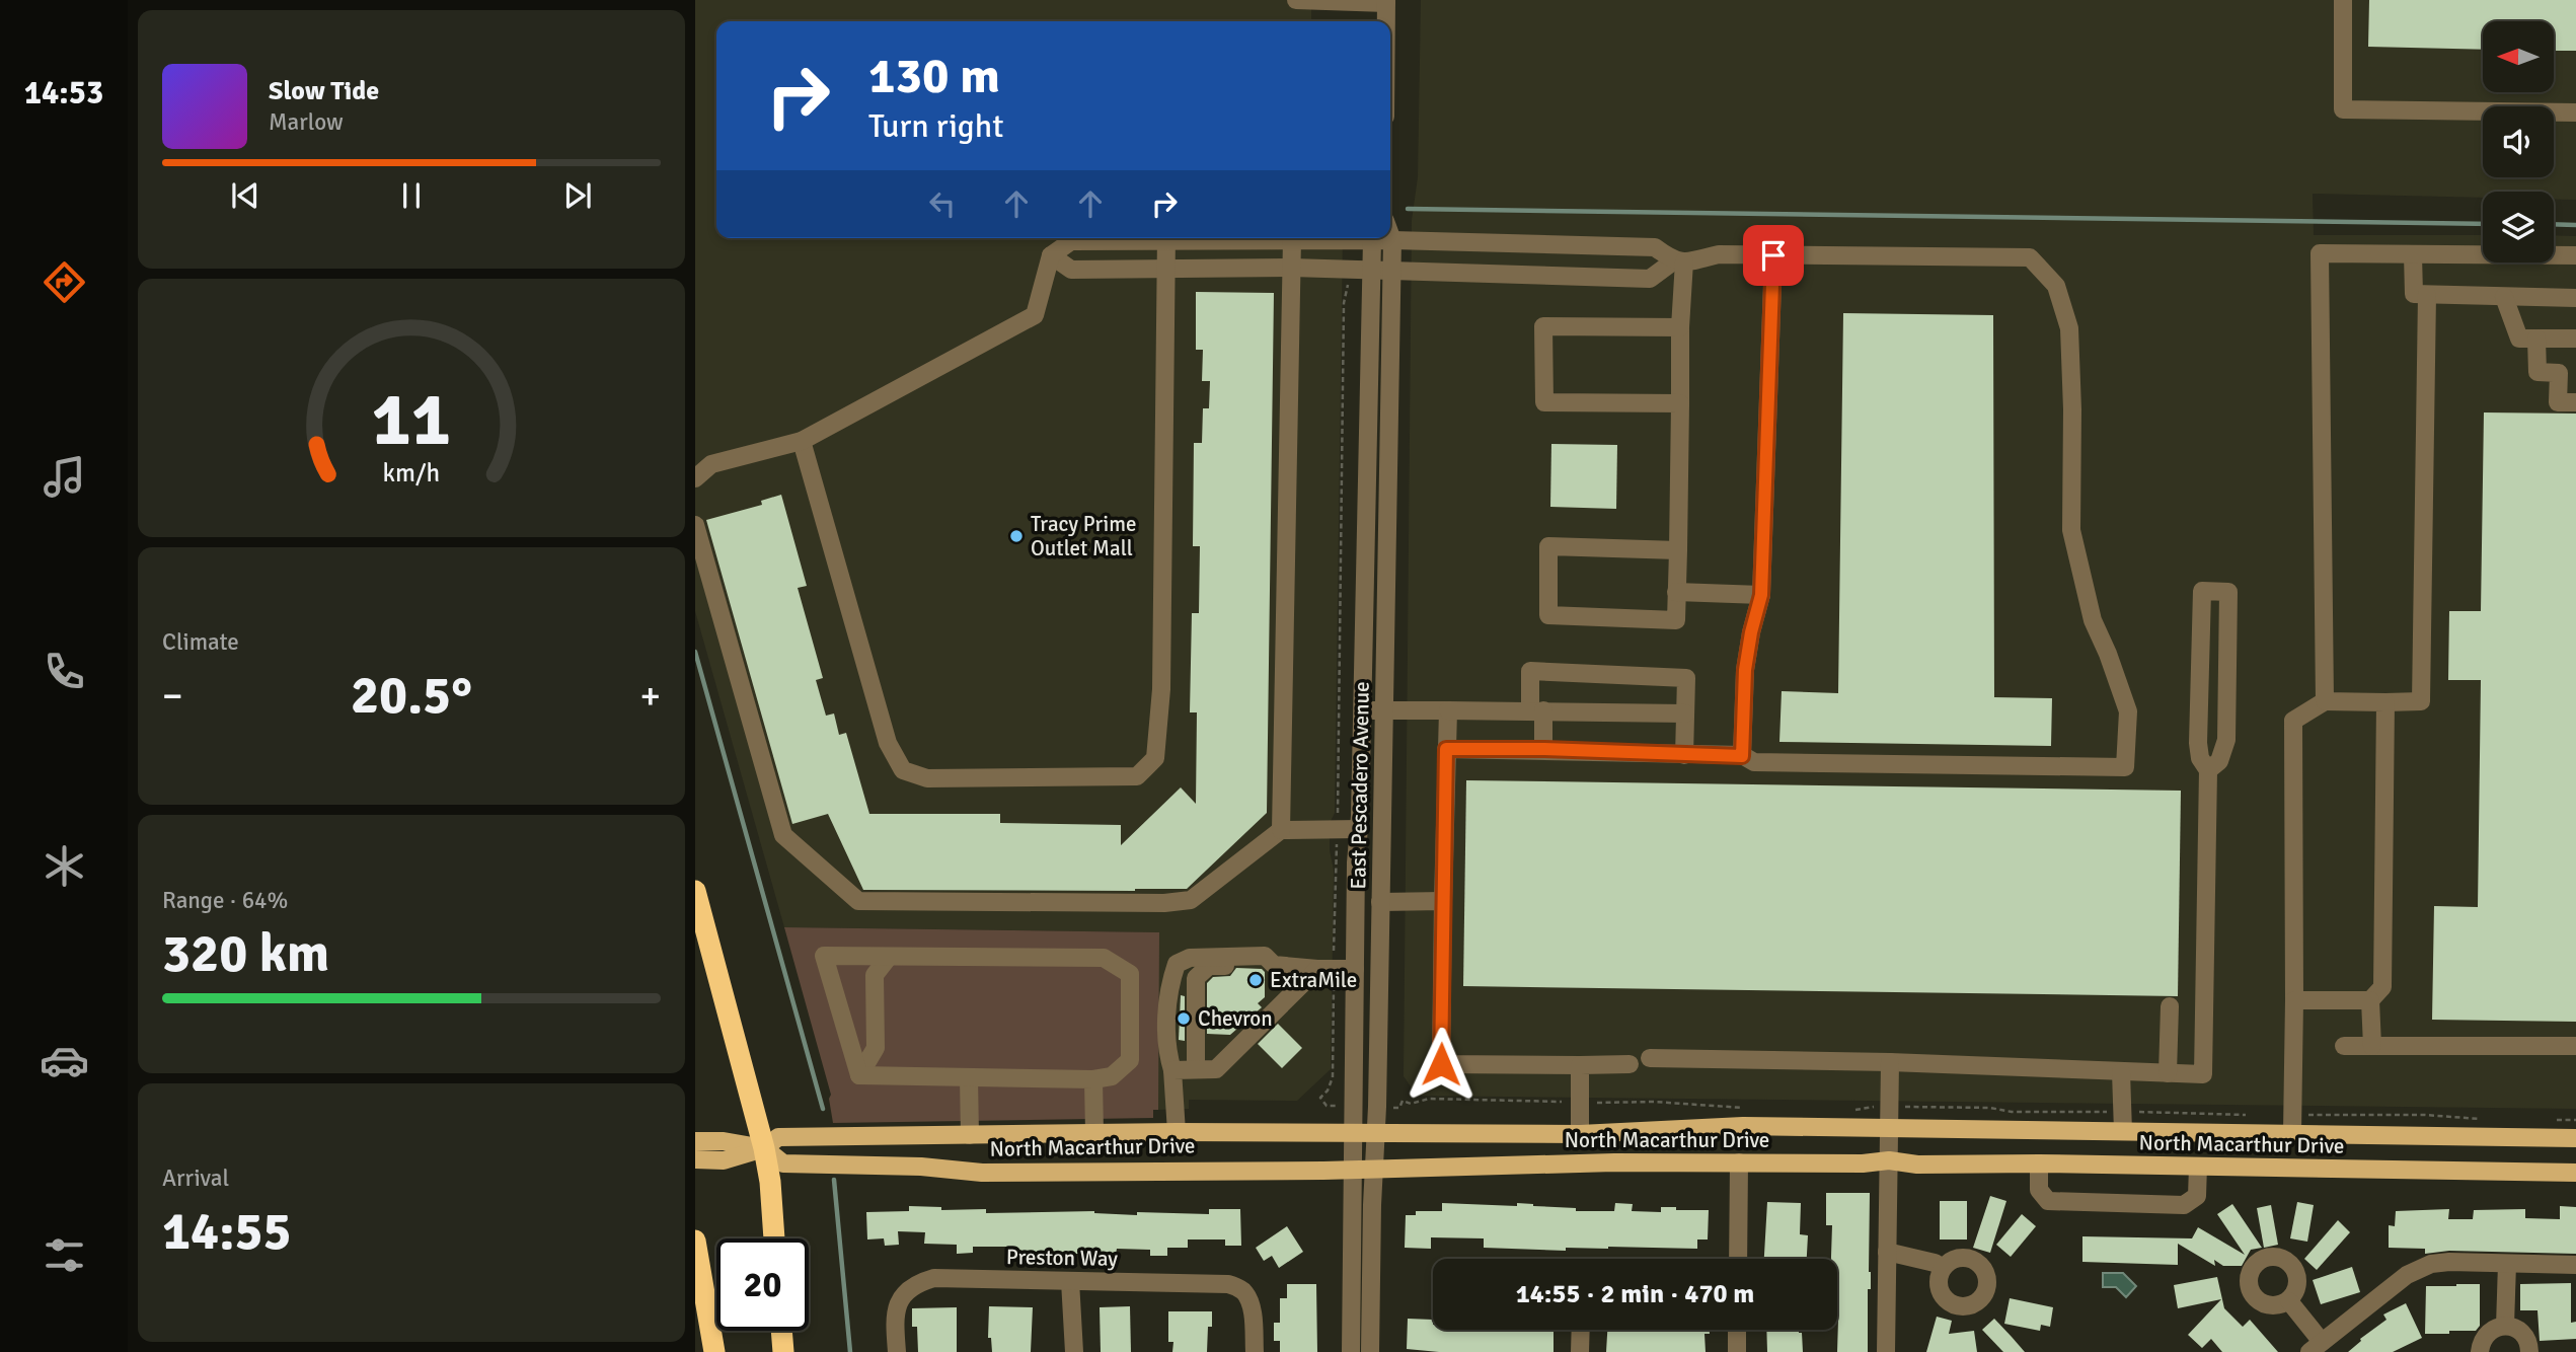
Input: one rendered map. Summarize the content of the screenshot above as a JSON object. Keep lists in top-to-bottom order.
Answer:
{
  "streets": {
    "main road": ["North Macarthur Drive"],
    "street": ["East Pescadero Avenue", "Preston Way"]
  },
  "crossings": [
    ["East Pescadero Avenue", "North Macarthur Drive"]
  ],
  "places": ["Tracy Prime Outlet Mall", "ExtraMile", "Chevron"],
  "north": "left",
  "page": {
    "tabs": "14:53",
    "turn": ["130 m", "Turn right"],
    "song": ["Slow Tide", "Marlow"],
    "tile": [
      "Climate",
      ["Range · 64%", "320 km"],
      ["Arrival", "14:55"]
    ],
    "heat": ["−", "20.5°", "+"],
    "limit": "20",
    "trip": "14:55 · 2 min · 470 m",
    "gauge": ["11", "km/h"]
  }
}
